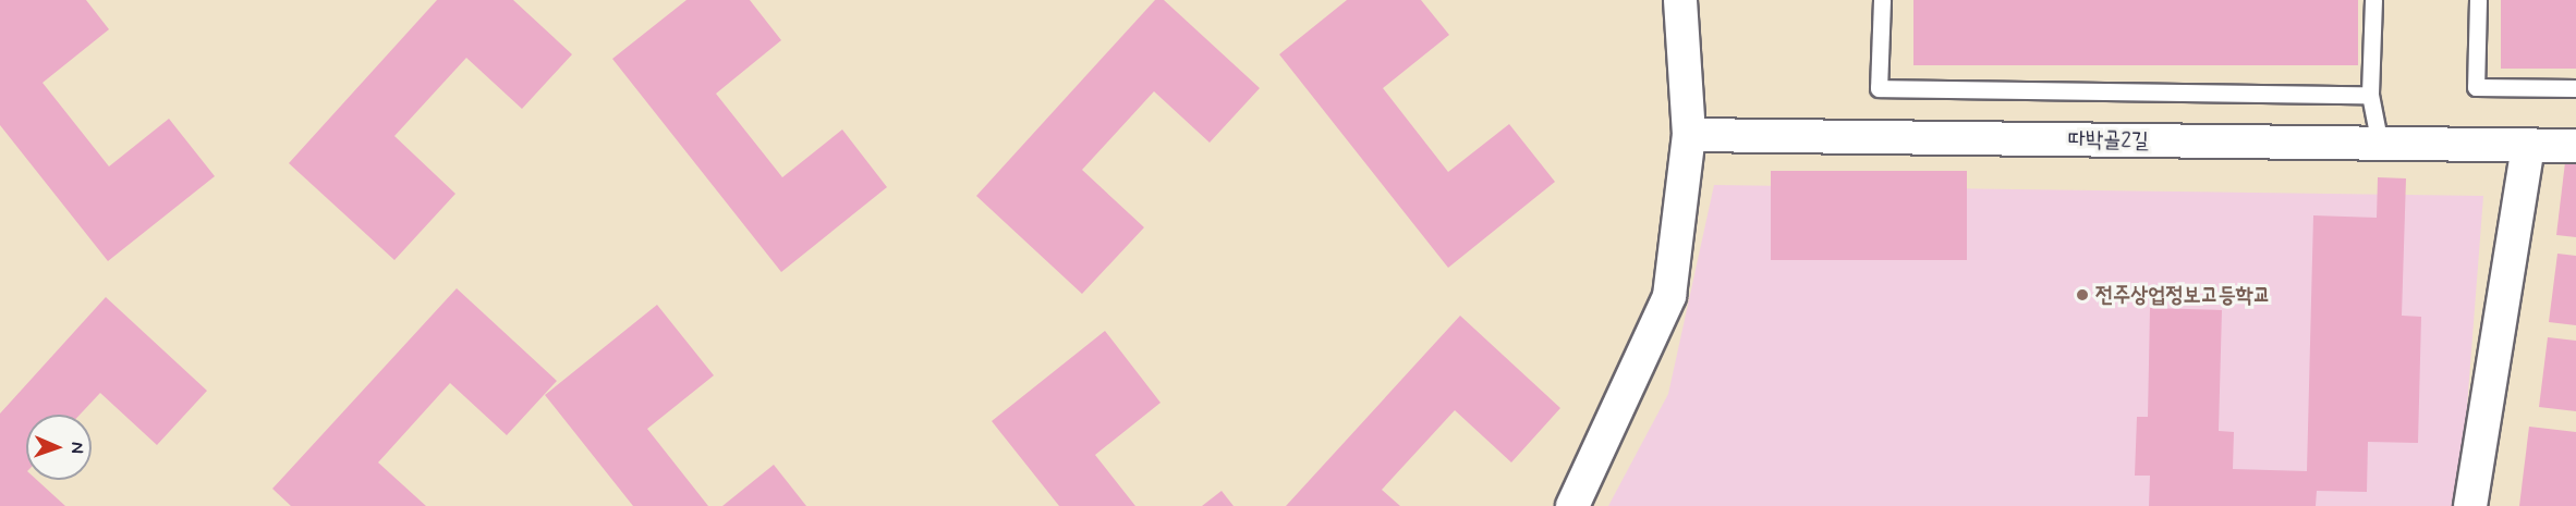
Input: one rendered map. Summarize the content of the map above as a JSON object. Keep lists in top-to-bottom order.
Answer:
{
  "streets": {
    "street": ["따박골2길"]
  },
  "places": ["전주상업정보고등학교"],
  "north": "right"
}
